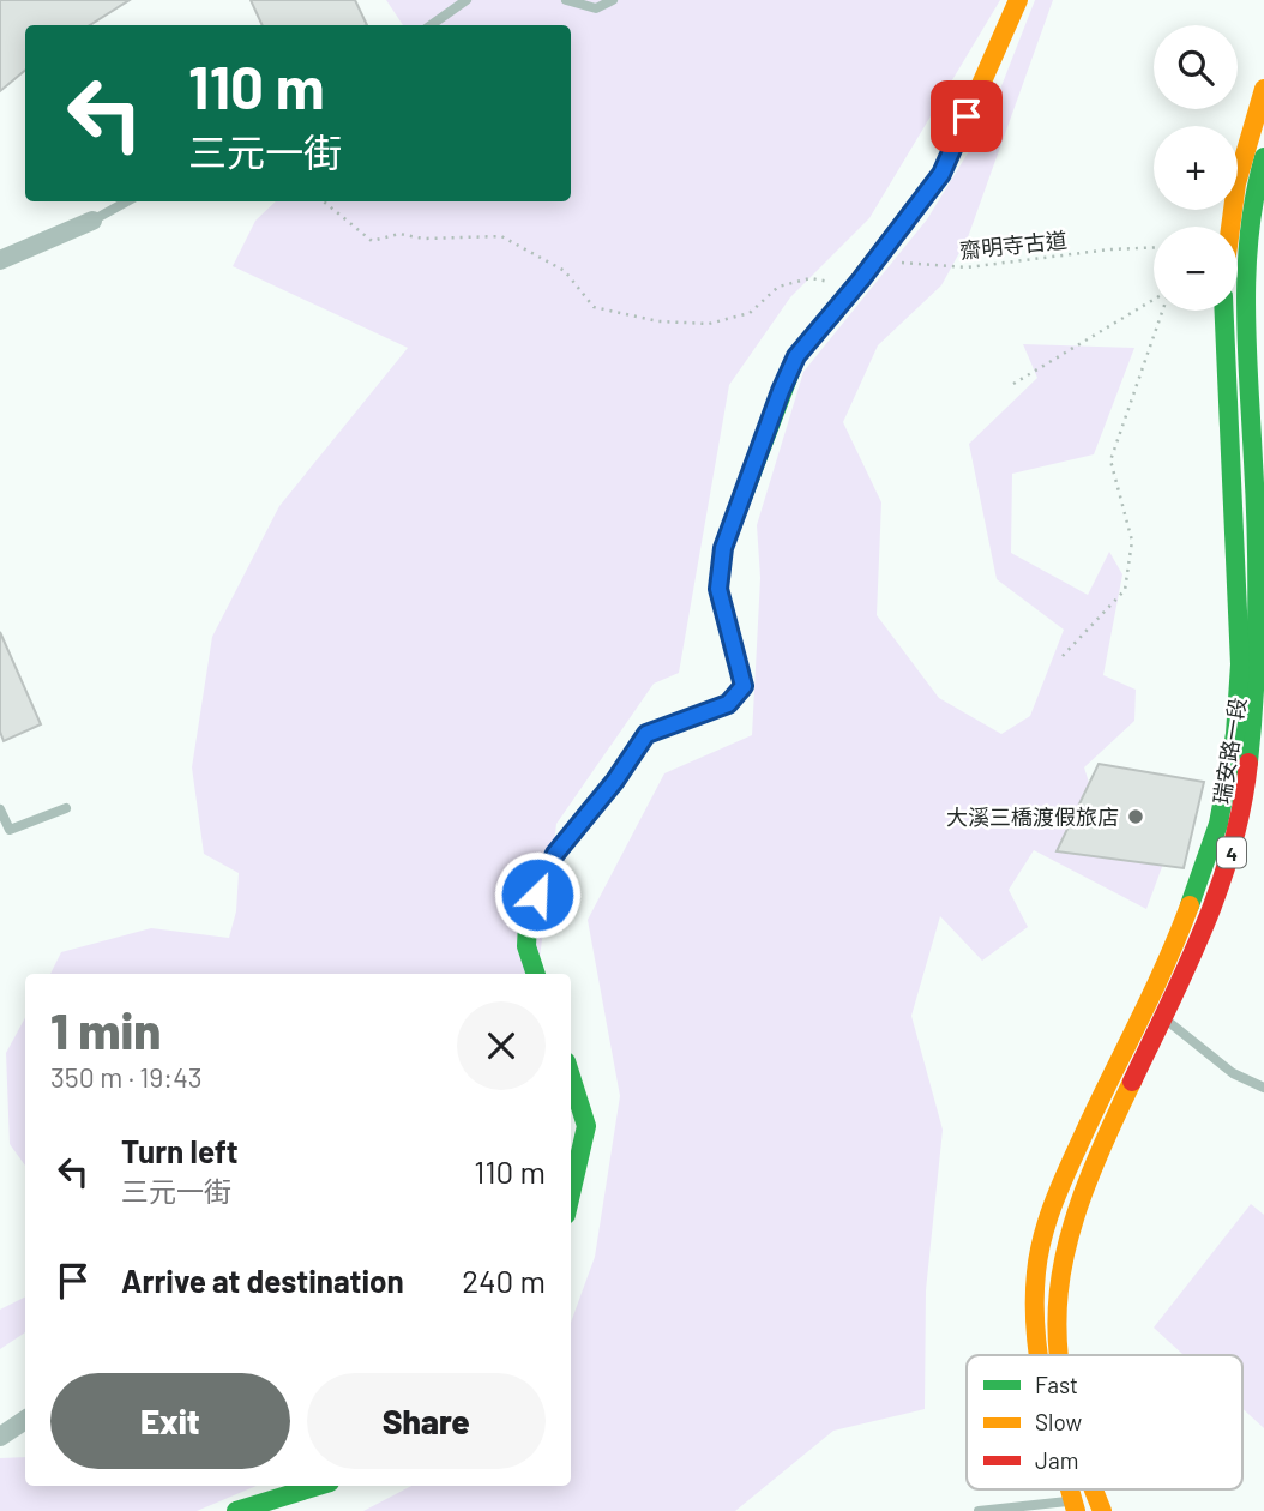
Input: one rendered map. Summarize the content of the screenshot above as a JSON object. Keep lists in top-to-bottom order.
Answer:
{
  "streets": {
    "main road": ["瑞安路一段", "4"],
    "path": ["齋明寺古道"]
  },
  "places": ["大溪三橋渡假旅店"],
  "legend": ["Fast", "Slow", "Jam"],
  "page": {
    "map_buttons": ["+", "−"],
    "turn": ["110 m", "三元一街"],
    "heading": ["1 min", "350 m · 19:43"],
    "list": [
      {
        "name": "Turn left",
        "note": "三元一街",
        "value": "110 m"
      },
      {
        "name": "Arrive at destination",
        "value": "240 m"
      }
    ],
    "buttons": ["Exit", "Share"]
  }
}
